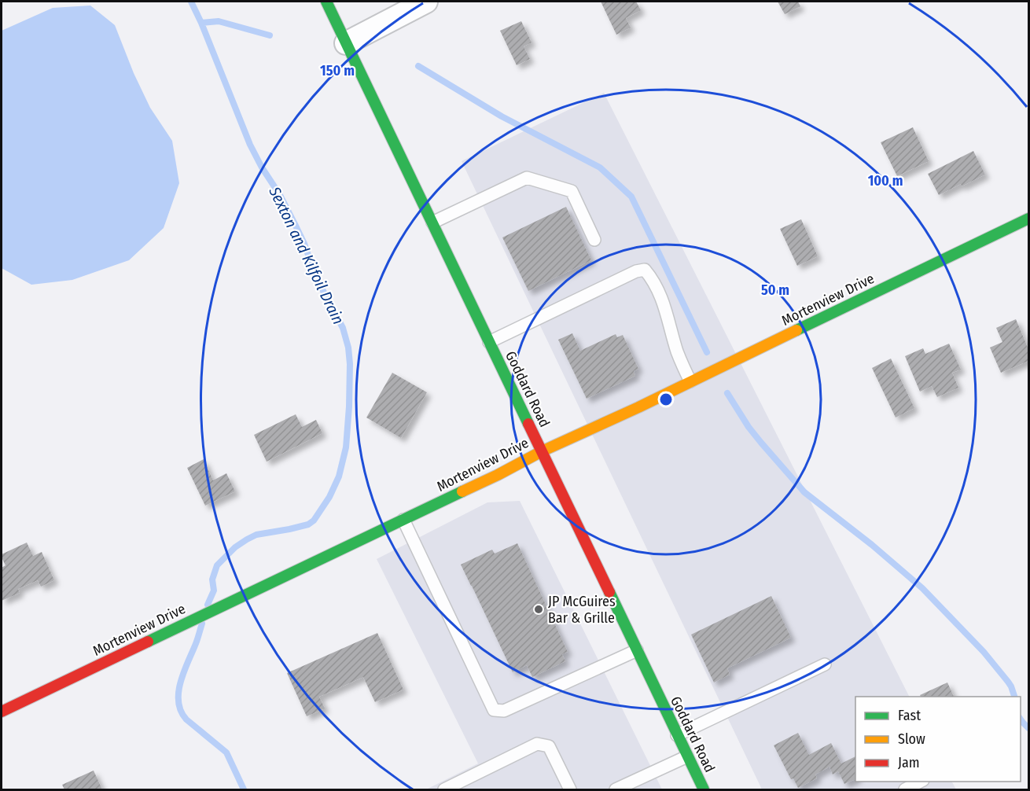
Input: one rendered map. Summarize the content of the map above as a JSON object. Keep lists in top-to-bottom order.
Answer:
{
  "streets": {
    "street": ["Mortenview Drive", "Goddard Road"]
  },
  "crossings": [
    ["Mortenview Drive", "Goddard Road"]
  ],
  "water": ["Sexton and Kilfoil Drain"],
  "places": ["JP McGuires Bar & Grille"],
  "legend": ["Fast", "Slow", "Jam"],
  "rings": ["150 m", "100 m", "50 m"]
}
